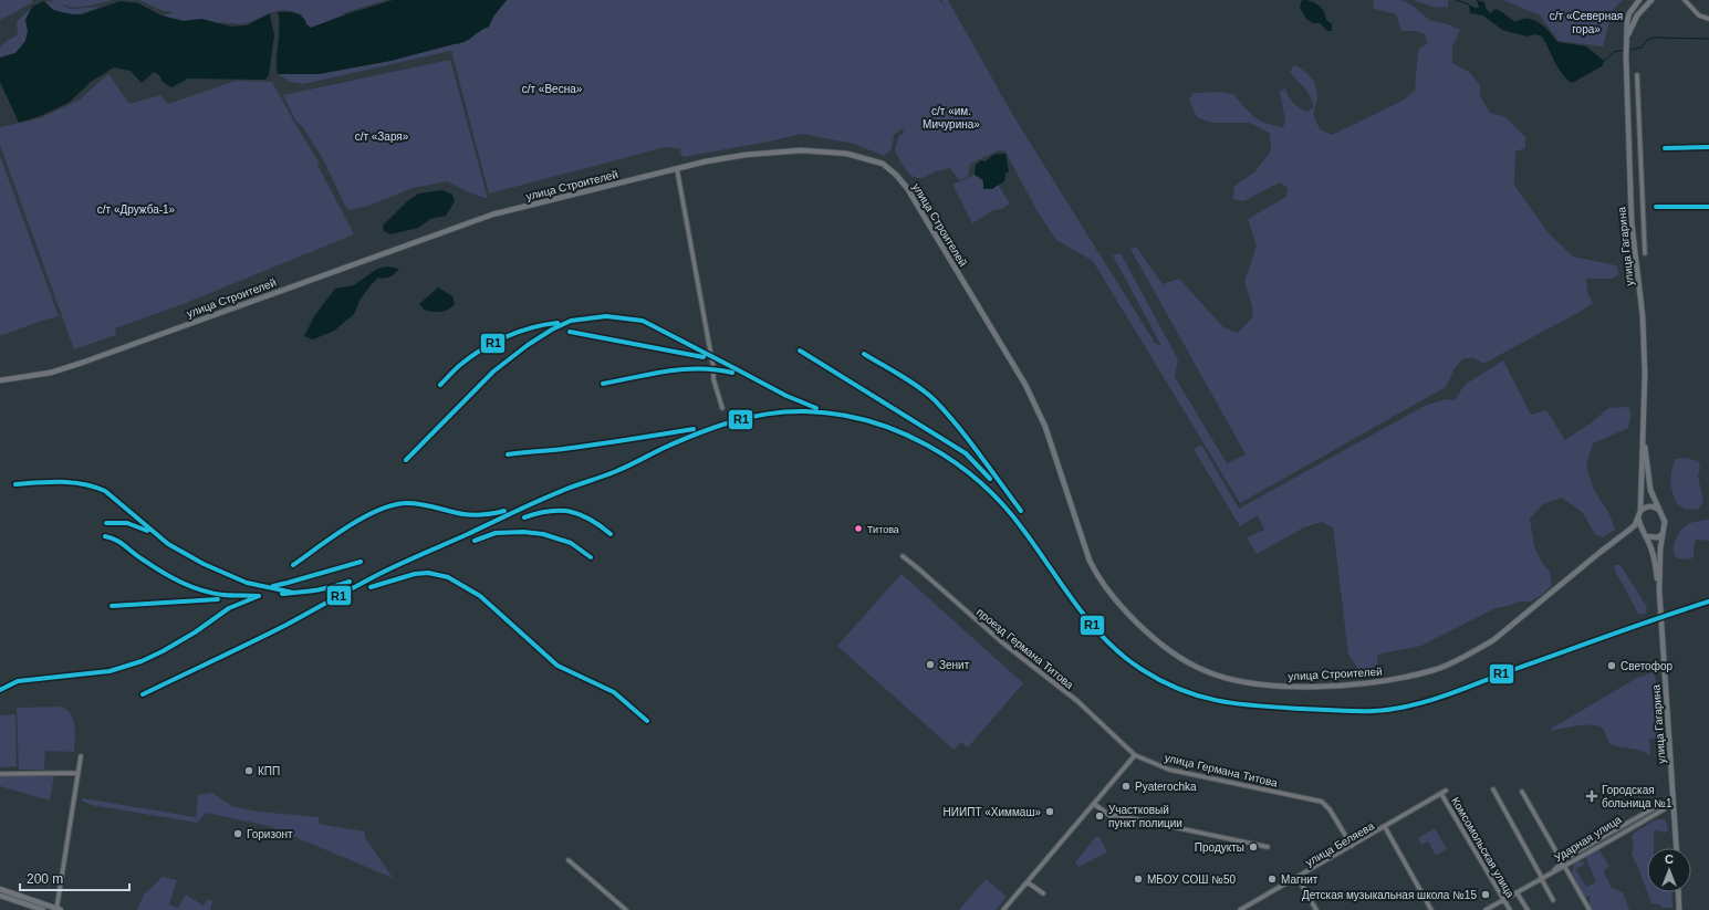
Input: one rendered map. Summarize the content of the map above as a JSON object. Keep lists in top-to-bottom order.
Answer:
{
  "streets": {
    "main road": ["улица Строителей", "улица Гагарина"],
    "street": [
      "проезд Германа Титова",
      "улица Германа Титова",
      "Ударная улица",
      "улица Беляева",
      "Комсомольская улица"
    ]
  },
  "crossings": [
    ["улица Гагарина", "Ударная улица"],
    ["проезд Германа Титова", "улица Германа Титова"],
    ["улица Германа Титова", "улица Беляева"],
    ["Ударная улица", "Комсомольская улица"],
    ["улица Беляева", "Комсомольская улица"]
  ],
  "parks": [
    "с/т «Северная гора»",
    "с/т «Весна»",
    "с/т «им. Мичурина»",
    "с/т «Заря»",
    "с/т «Дружба-1»"
  ],
  "places": {
    "other": [
      "Титова",
      "Зенит",
      "Светофор",
      "КПП",
      "Pyaterochka",
      "НИИПТ «Химмаш»",
      "Участковый пункт полиции",
      "Горизонт",
      "Продукты",
      "МБОУ СОШ №50",
      "Магнит",
      "Детская музыкальная школа №15"
    ],
    "health": ["Городская больница №1"]
  },
  "lines": ["transit line R1"],
  "scale_bar": "200 m",
  "north": "top"
}
